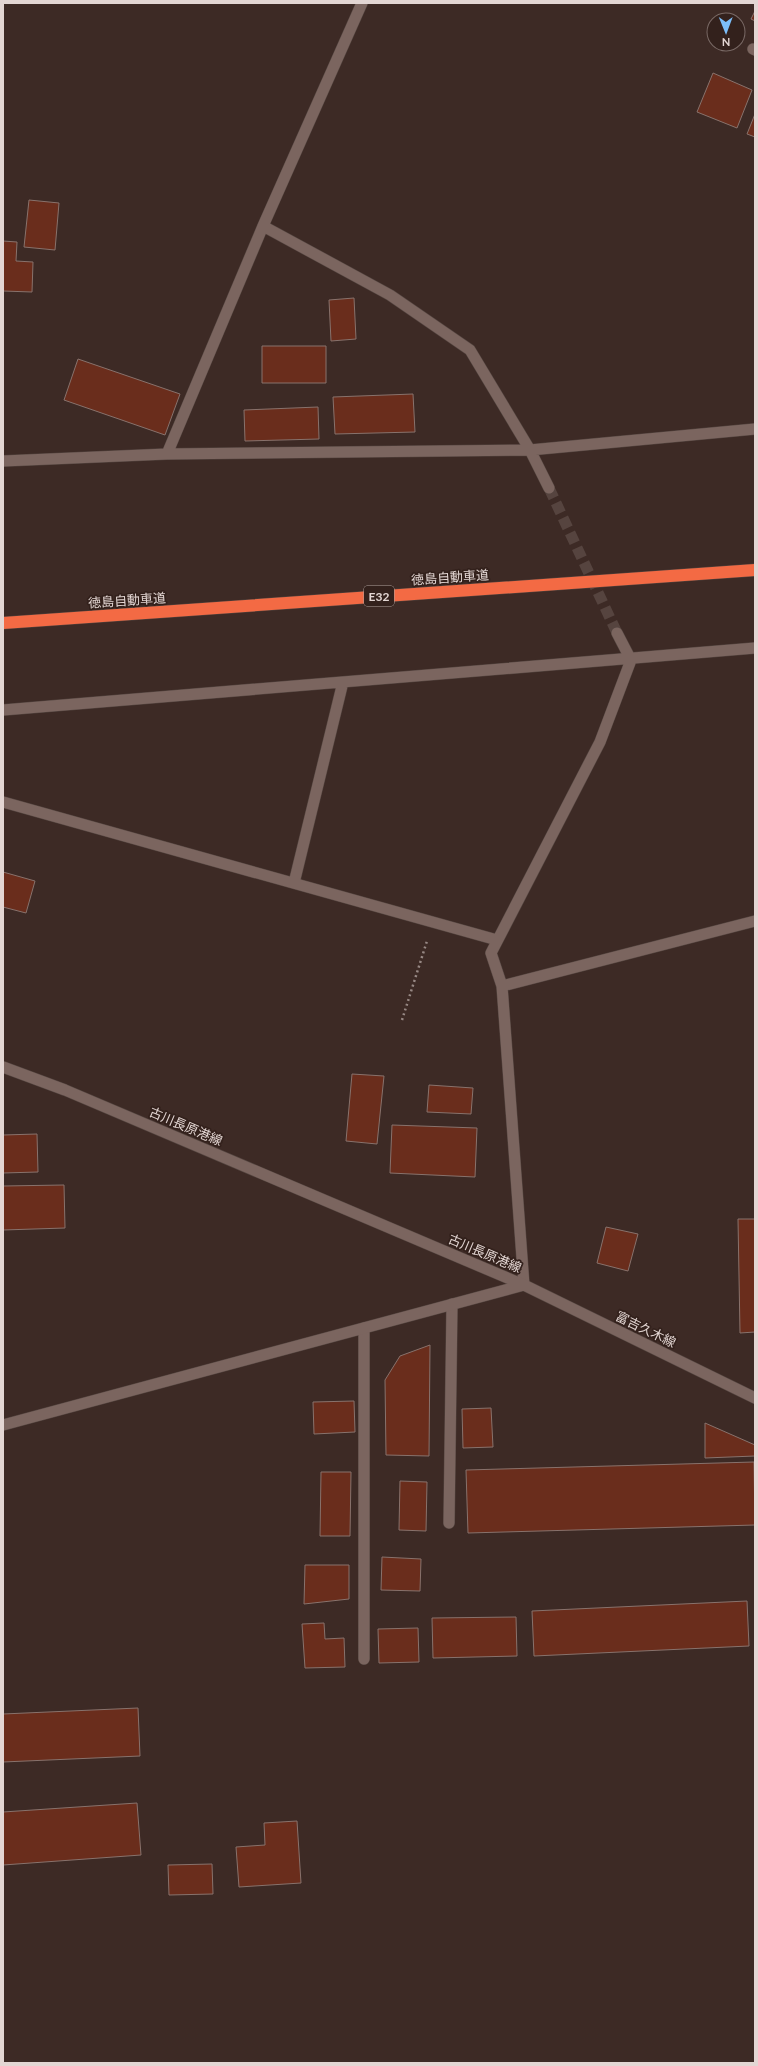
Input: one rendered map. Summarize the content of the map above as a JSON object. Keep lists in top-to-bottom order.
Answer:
{
  "streets": {
    "highway": ["徳島自動車道", "E32"],
    "street": ["古川長原港線", "富吉久木線"]
  },
  "crossings": [
    ["古川長原港線", "富吉久木線"]
  ],
  "north": "bottom"
}
